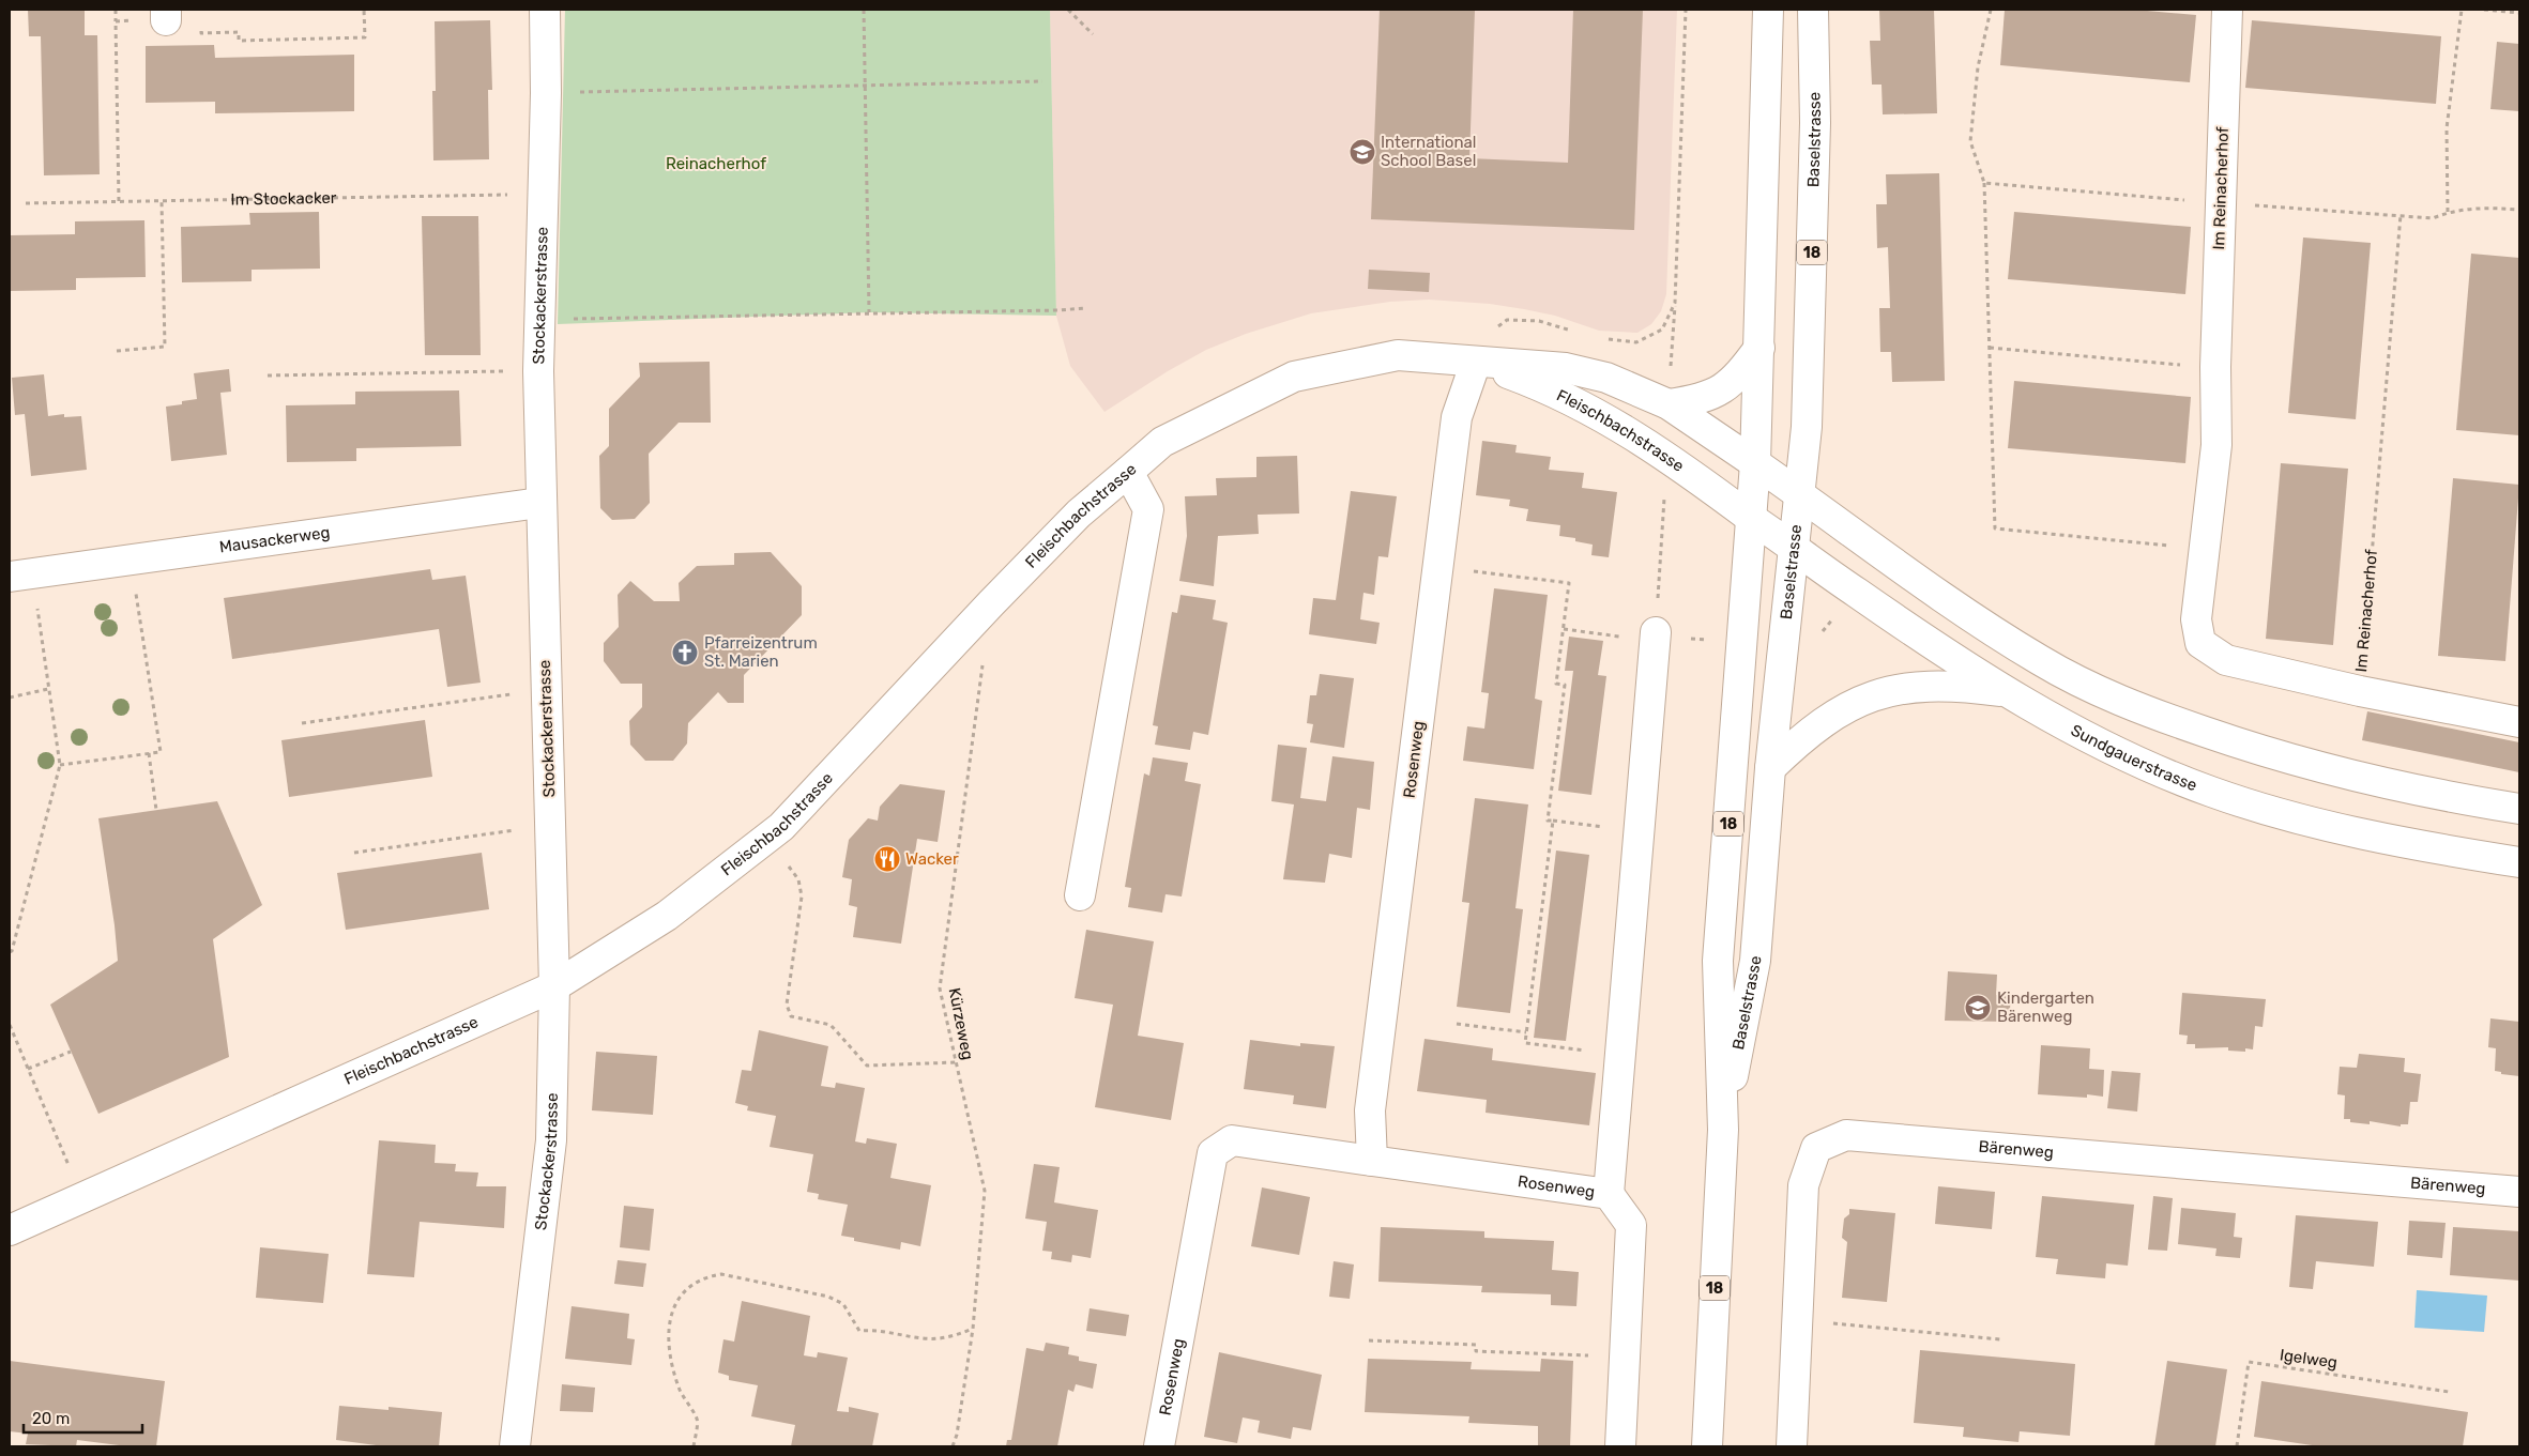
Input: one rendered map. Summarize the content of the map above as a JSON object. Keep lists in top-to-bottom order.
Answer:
{
  "streets": {
    "street": [
      "Baselstrasse",
      "Im Reinacherhof",
      "18",
      "Stockackerstrasse",
      "Fleischbachstrasse",
      "Mausackerweg",
      "Sundgauerstrasse",
      "Rosenweg",
      "Bärenweg"
    ],
    "path": ["Im Stockacker", "Kürzeweg", "Igelweg"]
  },
  "crossings": [
    ["Baselstrasse", "Fleischbachstrasse"],
    ["Baselstrasse", "Sundgauerstrasse"],
    ["Im Stockacker", "Stockackerstrasse"],
    ["Stockackerstrasse", "Fleischbachstrasse"],
    ["Stockackerstrasse", "Mausackerweg"],
    ["Fleischbachstrasse", "Sundgauerstrasse"],
    ["Fleischbachstrasse", "Rosenweg"],
    ["Fleischbachstrasse", "Kürzeweg"]
  ],
  "parks": ["Reinacherhof"],
  "places": {
    "school or university": ["International School Basel", "Kindergarten Bärenweg"],
    "church": ["Pfarreizentrum St. Marien"],
    "restaurant": ["Wacker"]
  },
  "scale_bar": "20 m"
}
